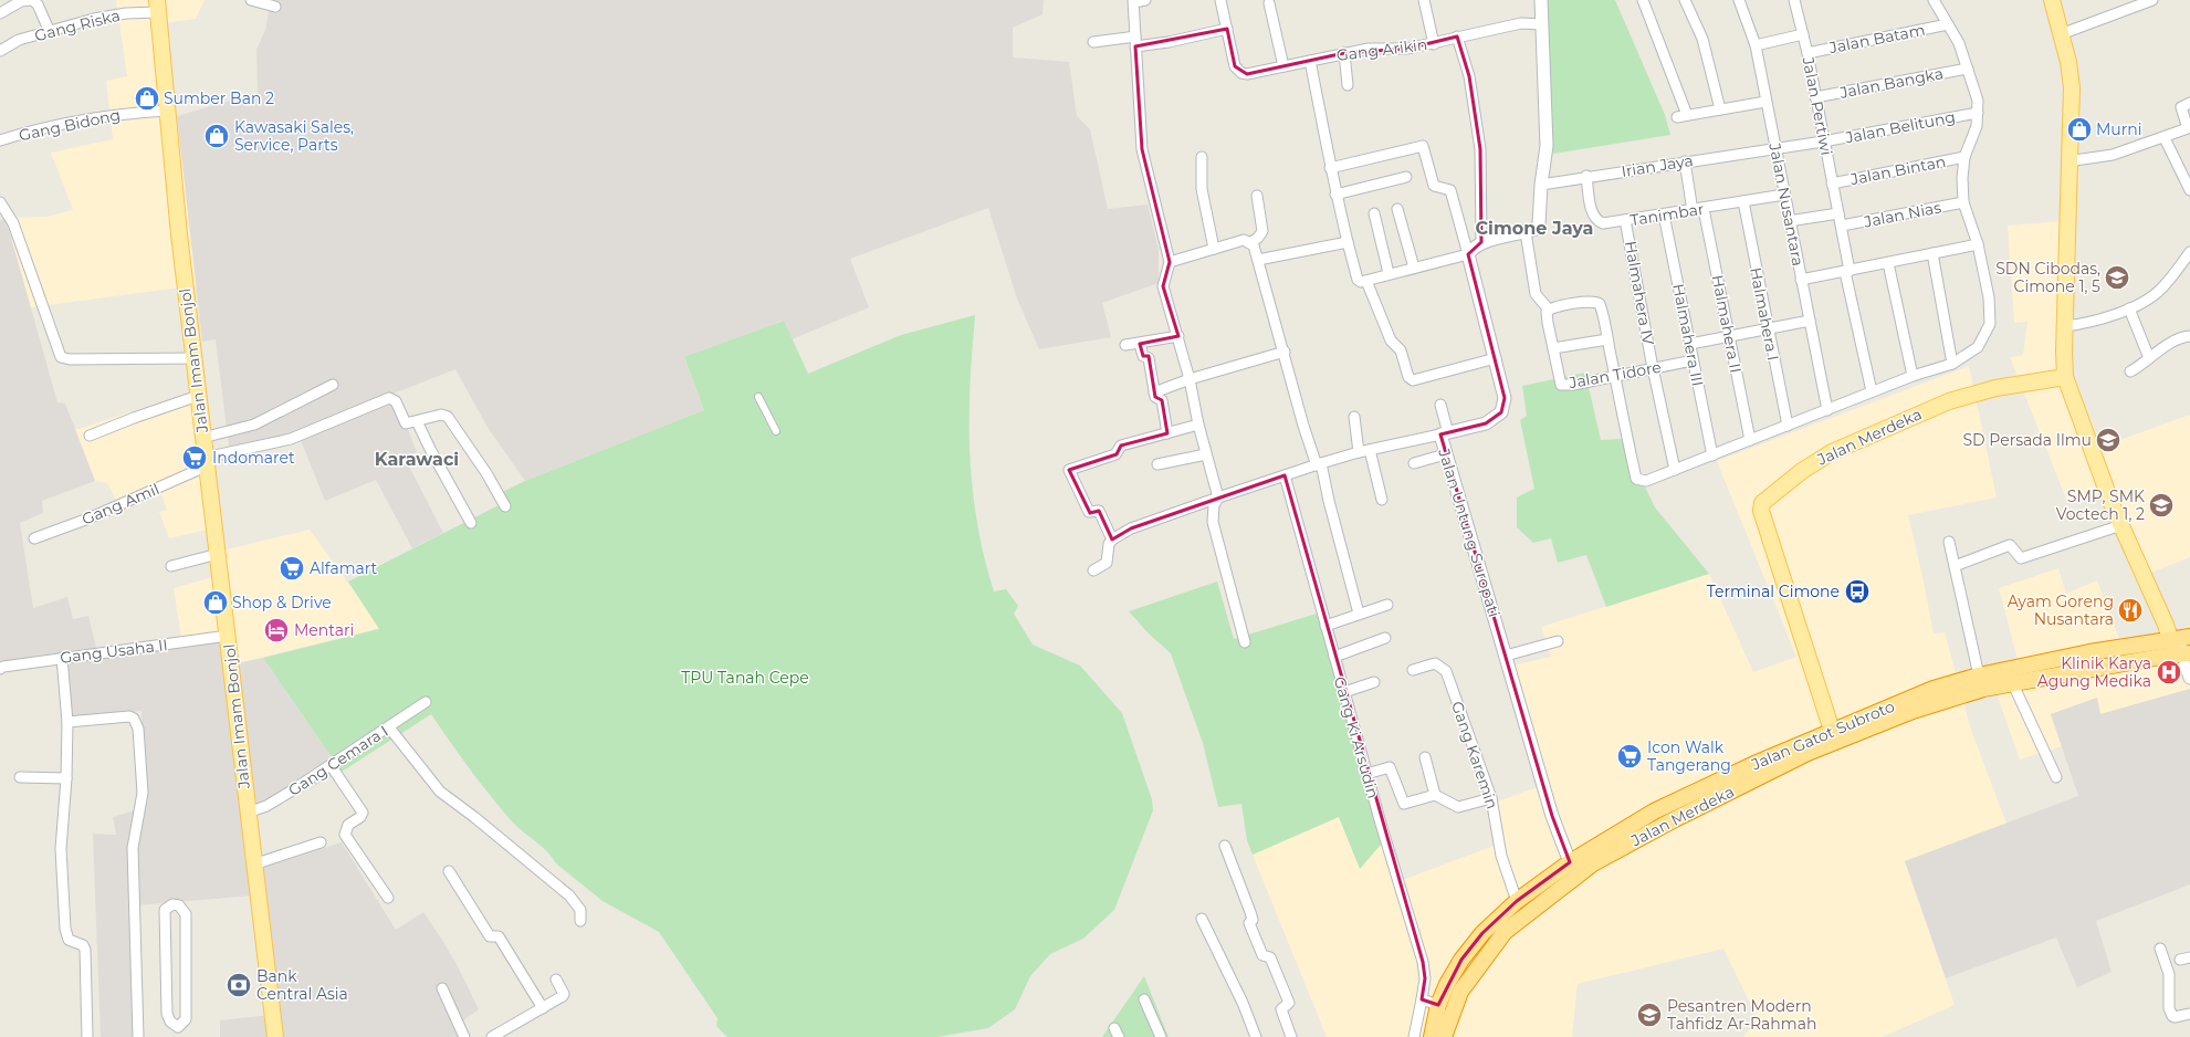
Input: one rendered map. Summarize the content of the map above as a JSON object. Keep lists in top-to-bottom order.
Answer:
{
  "streets": {
    "highway": ["Jalan Merdeka", "Jalan Gatot Subroto"],
    "main road": ["Jalan Imam Bonjol"],
    "street": [
      "Gang Riska",
      "Jalan Batam",
      "Gang Arikin",
      "Jalan Bangka",
      "Jalan Pertiwi",
      "Gang Bidong",
      "Jalan Belitung",
      "Irian Jaya",
      "Jalan Bintan",
      "Jalan Nusantara",
      "Tanimbar",
      "Jalan Nias",
      "Halmahera IV",
      "Halmahera I",
      "Halmahera II",
      "Halmahera III",
      "Jalan Tidore",
      "Gang Amil",
      "Jalan Untung Suropati",
      "Gang Usaha II",
      "Gang Ki Arsudin",
      "Gang Karemin",
      "Gang Cemara I"
    ]
  },
  "crossings": [
    ["Gang Riska", "Jalan Imam Bonjol"],
    ["Jalan Batam", "Jalan Pertiwi"],
    ["Jalan Bangka", "Jalan Pertiwi"],
    ["Jalan Pertiwi", "Jalan Belitung"],
    ["Jalan Pertiwi", "Jalan Bintan"],
    ["Jalan Pertiwi", "Jalan Nias"],
    ["Gang Bidong", "Jalan Imam Bonjol"],
    ["Jalan Belitung", "Irian Jaya"],
    ["Jalan Belitung", "Jalan Nusantara"],
    ["Irian Jaya", "Jalan Nusantara"],
    ["Irian Jaya", "Tanimbar"],
    ["Jalan Nusantara", "Tanimbar"],
    ["Tanimbar", "Halmahera IV"],
    ["Tanimbar", "Halmahera I"],
    ["Tanimbar", "Halmahera II"],
    ["Tanimbar", "Halmahera III"],
    ["Halmahera IV", "Jalan Tidore"],
    ["Halmahera III", "Jalan Tidore"],
    ["Jalan Imam Bonjol", "Gang Amil"],
    ["Jalan Imam Bonjol", "Gang Usaha II"],
    ["Jalan Imam Bonjol", "Gang Cemara I"],
    ["Jalan Merdeka", "Jalan Gatot Subroto"],
    ["Jalan Untung Suropati", "Jalan Gatot Subroto"],
    ["Jalan Gatot Subroto", "Gang Karemin"]
  ],
  "districts": ["Cimone Jaya", "Karawaci"],
  "parks": ["TPU Tanah Cepe"],
  "places": {
    "shop": [
      "Sumber Ban 2",
      "Murni",
      "Kawasaki Sales, Service, Parts",
      "Shop & Drive"
    ],
    "school or university": [
      "SDN Cibodas, Cimone 1, 5",
      "SD Persada Ilmu",
      "SMP, SMK Voctech 1, 2",
      "Pesantren Modern Tahfidz Ar-Rahmah"
    ],
    "supermarket": ["Indomaret", "Alfamart", "Icon Walk Tangerang"],
    "bus stop": ["Terminal Cimone"],
    "restaurant": ["Ayam Goreng Nusantara"],
    "hotel": ["Mentari"],
    "hospital": ["Klinik Karya Agung Medika"],
    "bank": ["Bank Central Asia"]
  }
}
